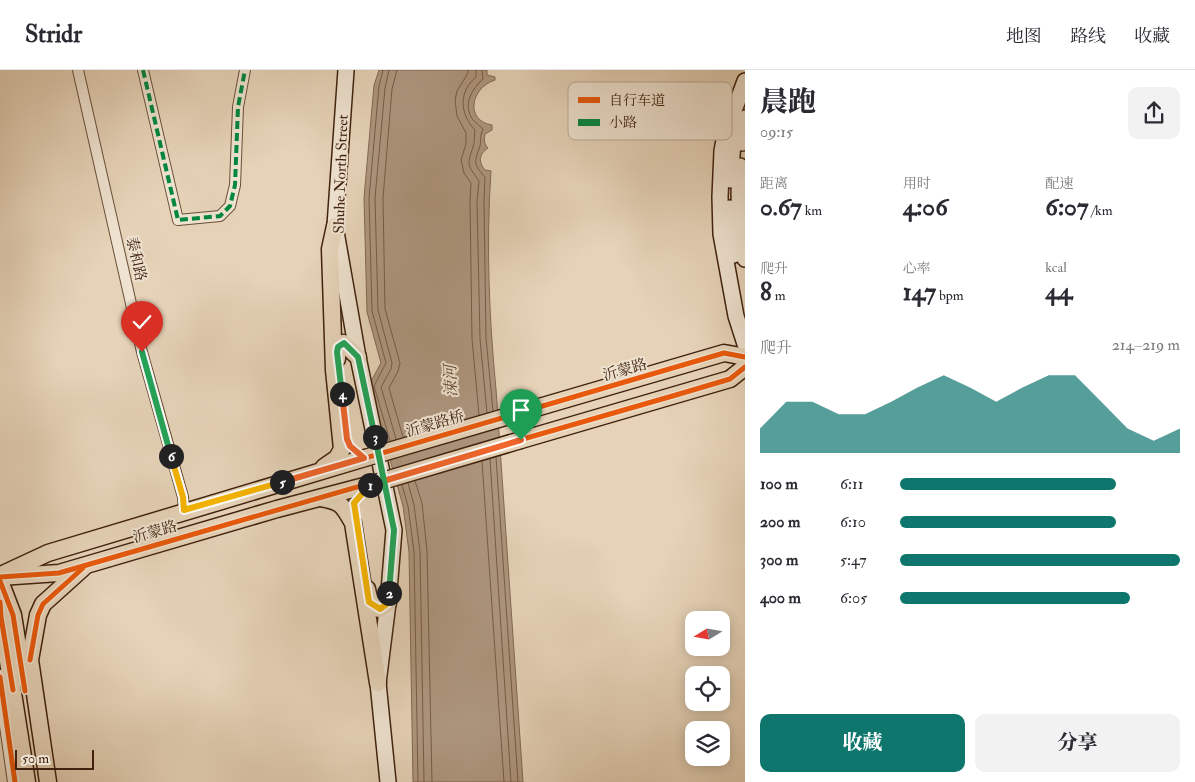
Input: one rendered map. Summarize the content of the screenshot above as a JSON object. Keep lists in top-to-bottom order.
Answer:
{
  "streets": {
    "main road": ["Shuhe North Street", "沂蒙路", "沂蒙路桥"],
    "street": ["泰和路"]
  },
  "crossings": [
    ["泰和路", "沂蒙路"],
    ["沂蒙路", "沂蒙路桥"]
  ],
  "water": ["涑河"],
  "legend": ["自行车道", "小路"],
  "scale_bar": "50 m",
  "north": "left",
  "page": {
    "header": "Stridr",
    "nav": ["地图", "路线", "收藏"],
    "heading": ["晨跑", "09:15"],
    "stats": [
      ["距离", "0.67 km"],
      ["用时", "4:06"],
      ["配速", "6:07 /km"],
      ["爬升", "8 m"],
      ["心率", "147 bpm"],
      ["kcal", "44"]
    ],
    "chart": ["爬升", "214–219 m"],
    "pins": [
      "4",
      "3",
      "6",
      "5",
      "1",
      "2"
    ],
    "list": [
      {
        "name": "100 m",
        "note": "6:11"
      },
      {
        "name": "200 m",
        "note": "6:10"
      },
      {
        "name": "300 m",
        "note": "5:47"
      },
      {
        "name": "400 m",
        "note": "6:05"
      }
    ],
    "buttons": ["收藏", "分享"],
    "scale": "50 m"
  }
}
